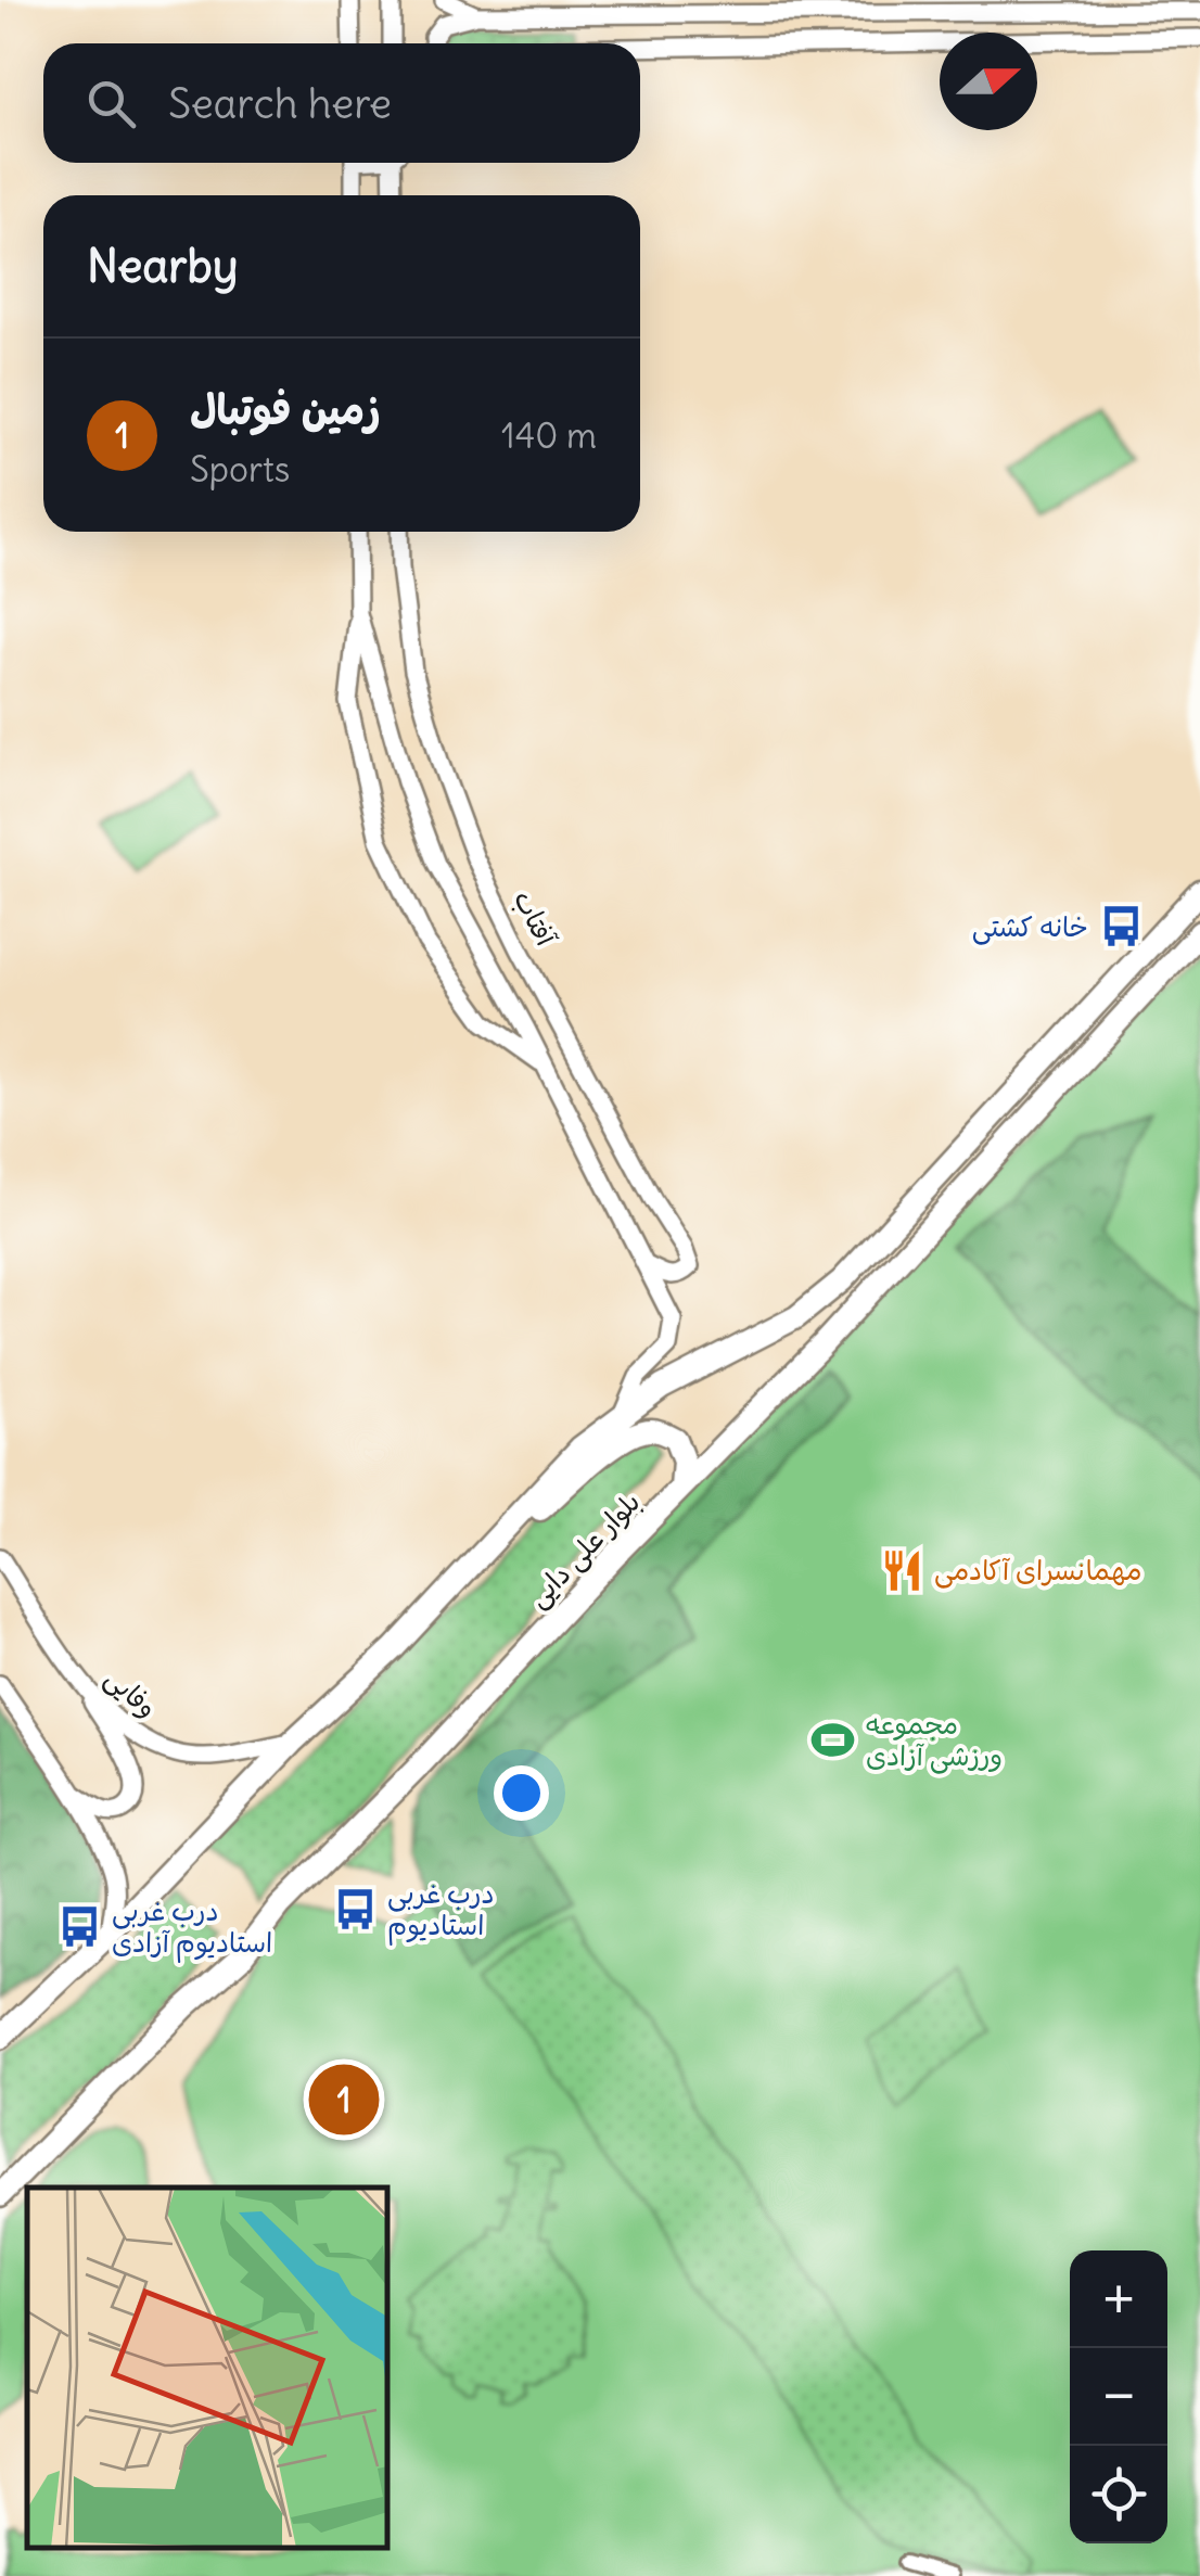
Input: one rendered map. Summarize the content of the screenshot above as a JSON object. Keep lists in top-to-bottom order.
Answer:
{
  "streets": {
    "main road": ["بلوار علی دایی"],
    "street": ["آفتاب", "وفایی"]
  },
  "places": {
    "bus stop": ["خانه کشتی", "درب غربی استادیوم", "درب غربی استادیوم آزادی"],
    "restaurant": ["مهمانسرای آکادمی"],
    "sports": ["مجموعه ورزشی آزادی"]
  },
  "north": "right",
  "page": {
    "search": "Search here",
    "heading": "Nearby",
    "list": [
      {
        "mark": "1",
        "name": "زمین فوتبال",
        "note": "Sports",
        "value": "140 m"
      }
    ],
    "pins": "1",
    "map_buttons": ["+", "−"]
  }
}
